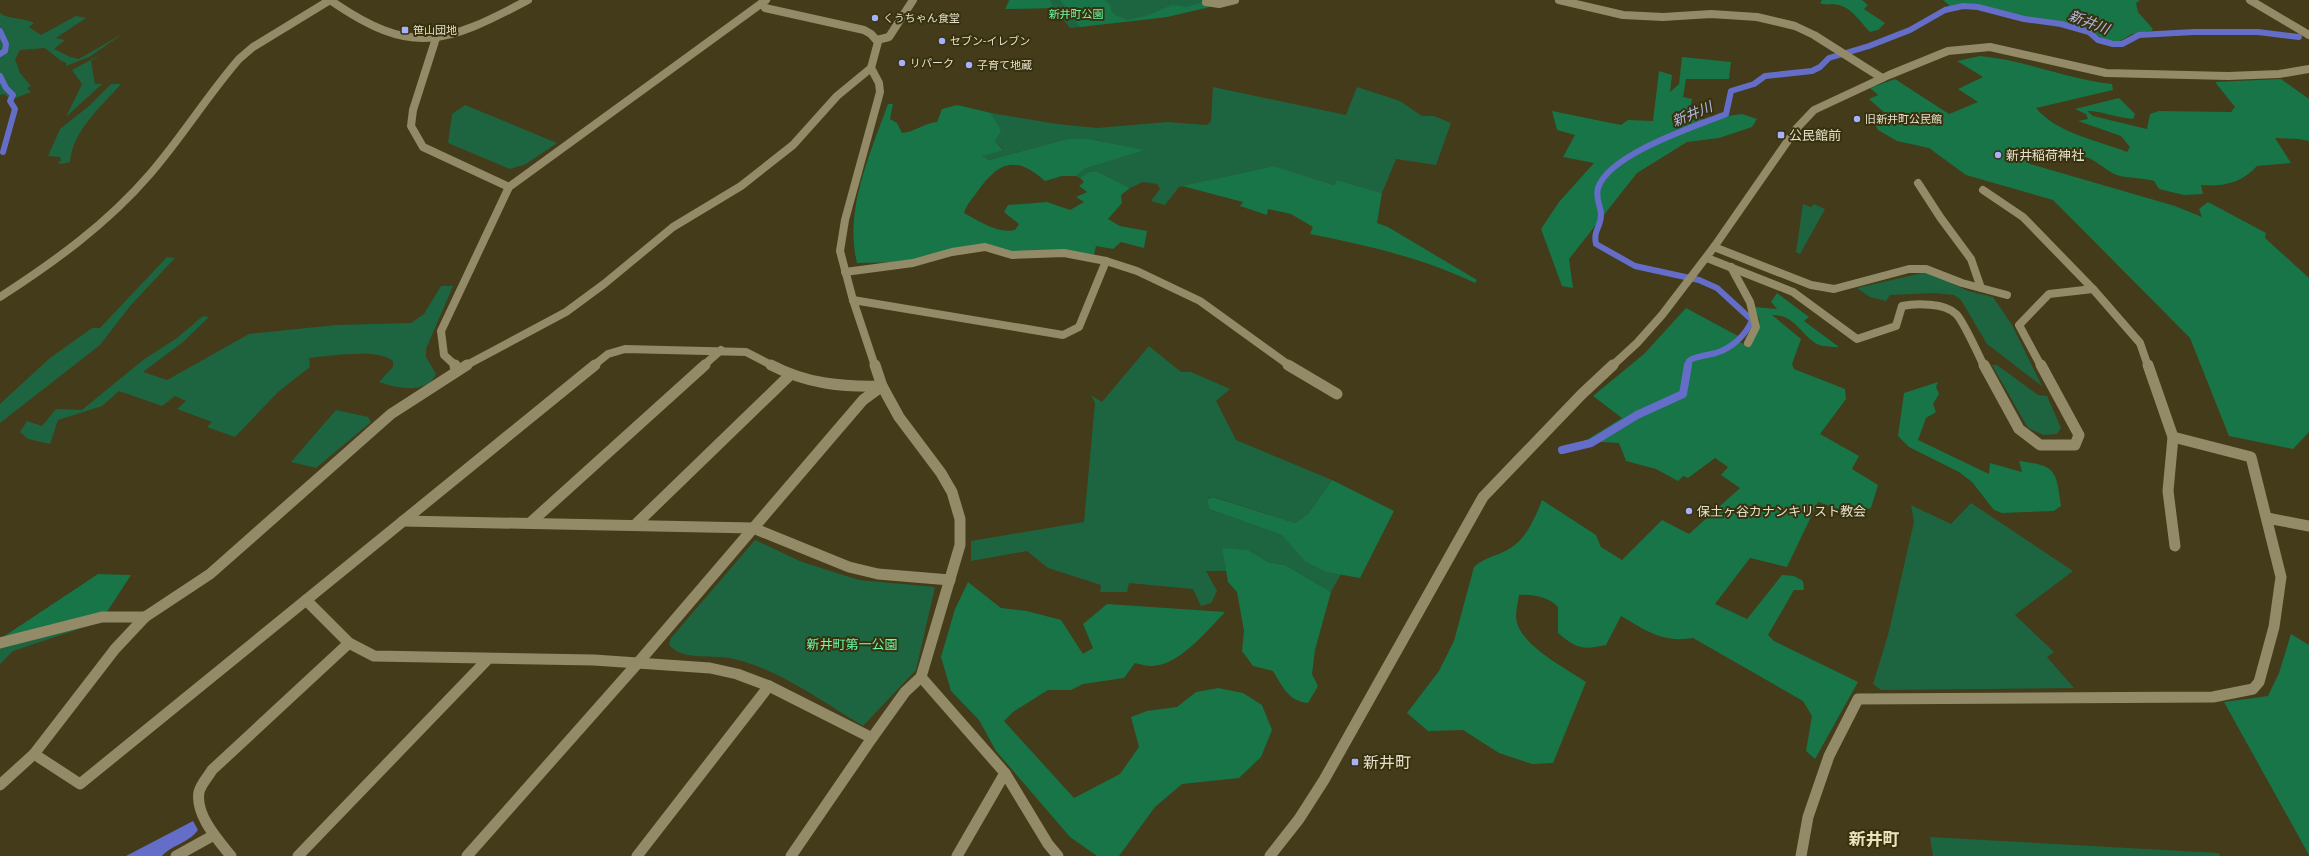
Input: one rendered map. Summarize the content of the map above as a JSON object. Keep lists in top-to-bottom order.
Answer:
{
  "districts": ["新井町"],
  "water": ["新井川"],
  "parks": ["新井町公園", "新井町第一公園"],
  "places": {
    "other": [
      "くうちゃん食堂",
      "セブン-イレブン",
      "リパーク",
      "子育て地蔵",
      "旧新井町公民館",
      "新井稲荷神社",
      "保土ヶ谷カナンキリスト教会"
    ],
    "transit": ["笹山団地", "公民館前", "新井町"]
  }
}
